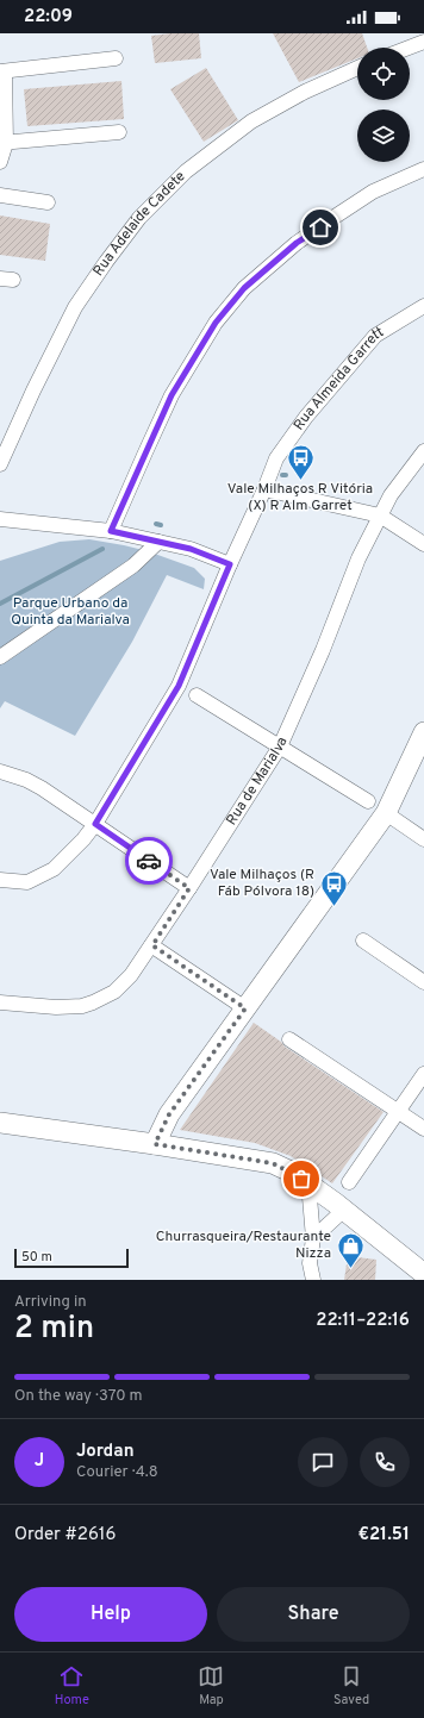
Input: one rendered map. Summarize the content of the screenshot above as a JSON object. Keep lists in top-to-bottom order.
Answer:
{
  "streets": {
    "street": ["Rua Adelaide Cadete", "Rua Almeida Garrett", "Rua de Marialva"]
  },
  "parks": ["Parque Urbano da Quinta da Marialva"],
  "places": {
    "bus stop": ["Vale Milhaços R Vitória (X) R Alm Garret", "Vale Milhaços (R Fáb Pólvora 18)"],
    "shop": ["Churrasqueira/Restaurante Nizza"]
  },
  "scale_bar": "50 m",
  "page": {
    "status": "22:09",
    "scale": "50 m",
    "heading": ["2 min", "Arriving in", "22:11–22:16"],
    "panel": [
      "Jordan",
      "Courier · 4.8",
      "Order #2616",
      "€21.51"
    ],
    "bar": "On the way · 370 m",
    "round": "J",
    "buttons": ["Help", "Share"],
    "tabs": ["Home", "Map", "Saved"]
  }
}
